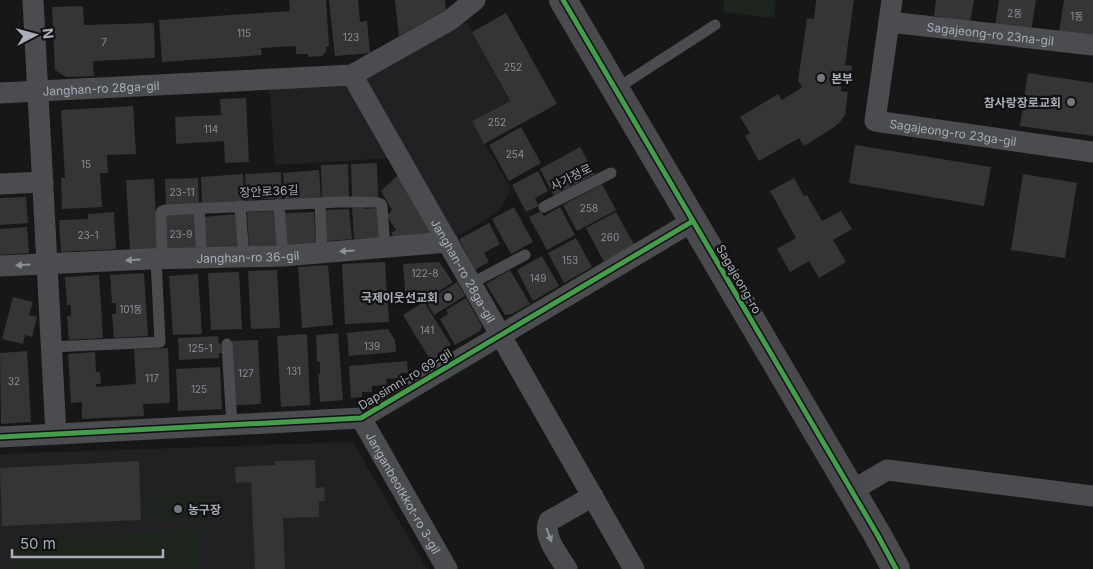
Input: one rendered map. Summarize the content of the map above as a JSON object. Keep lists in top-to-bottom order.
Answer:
{
  "streets": {
    "main road": ["Sagajeong-ro"],
    "street": [
      "Sagajeong-ro 23na-gil",
      "Janghan-ro 28ga-gil",
      "Sagajeong-ro 23ga-gil",
      "Janghan-ro 36-gil",
      "Dapsimni-ro 69-gil",
      "Janganbeotkkot-ro 3-gil"
    ],
    "lane": ["사가정로", "장안로36길"]
  },
  "crossings": [
    ["Sagajeong-ro 23na-gil", "Sagajeong-ro 23ga-gil"],
    ["Janghan-ro 28ga-gil", "Janghan-ro 36-gil"],
    ["Janghan-ro 28ga-gil", "Dapsimni-ro 69-gil"],
    ["장안로36길", "Janghan-ro 36-gil"],
    ["Sagajeong-ro", "Dapsimni-ro 69-gil"],
    ["Dapsimni-ro 69-gil", "Janganbeotkkot-ro 3-gil"]
  ],
  "one_way": ["Janghan-ro 36-gil"],
  "places": [
    "본부",
    "참사랑장로교회",
    "국제이웃선교회",
    "농구장"
  ],
  "house_numbers": [
    "2동",
    "1동",
    "115",
    "123",
    "7",
    "252",
    "252",
    "114",
    "254",
    "15",
    "23-11",
    "258",
    "23-9",
    "23-1",
    "260",
    "153",
    "122-8",
    "149",
    "101동",
    "141",
    "139",
    "125-1",
    "131",
    "127",
    "117",
    "32",
    "125"
  ],
  "scale_bar": "50 m",
  "north": "right"
}
